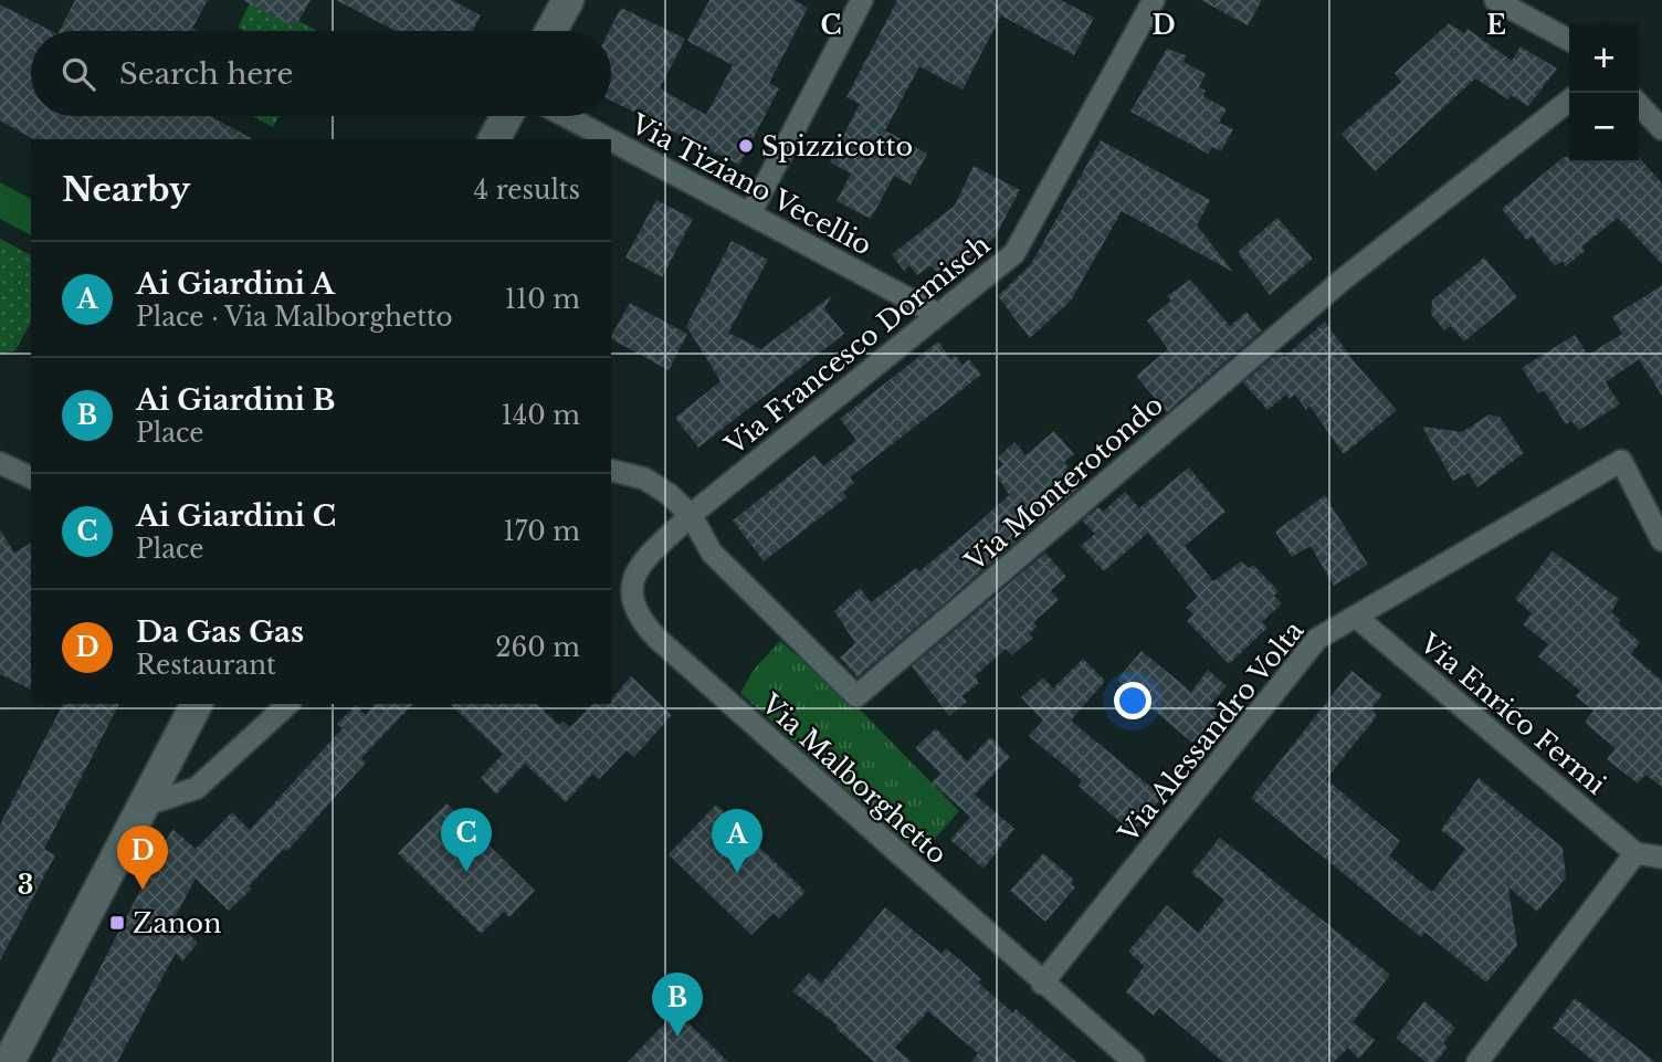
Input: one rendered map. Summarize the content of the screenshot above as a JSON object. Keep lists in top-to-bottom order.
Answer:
{
  "streets": {
    "street": [
      "Via Tiziano Vecellio",
      "Via Francesco Dormisch",
      "Via Monterotondo",
      "Via Enrico Fermi",
      "Via Alessandro Volta",
      "Via Malborghetto"
    ]
  },
  "crossings": [
    ["Via Tiziano Vecellio", "Via Francesco Dormisch"],
    ["Via Francesco Dormisch", "Via Monterotondo"],
    ["Via Francesco Dormisch", "Via Malborghetto"],
    ["Via Monterotondo", "Via Malborghetto"],
    ["Via Enrico Fermi", "Via Alessandro Volta"],
    ["Via Alessandro Volta", "Via Malborghetto"]
  ],
  "places": {
    "other": ["Spizzicotto"],
    "transit": ["Zanon"]
  },
  "page": {
    "map_buttons": ["+", "−"],
    "search": "Search here",
    "heading": ["Nearby", "4 results"],
    "list": [
      {
        "mark": "A",
        "name": "Ai Giardini A",
        "note": "Place · Via Malborghetto",
        "value": "110 m"
      },
      {
        "mark": "B",
        "name": "Ai Giardini B",
        "note": "Place",
        "value": "140 m"
      },
      {
        "mark": "C",
        "name": "Ai Giardini C",
        "note": "Place",
        "value": "170 m"
      },
      {
        "mark": "D",
        "name": "Da Gas Gas",
        "note": "Restaurant",
        "value": "260 m"
      }
    ],
    "pins": [
      "C",
      "A",
      "D",
      "B"
    ]
  },
  "grid": {
    "columns": ["C", "D", "E"],
    "rows": ["3"]
  }
}
